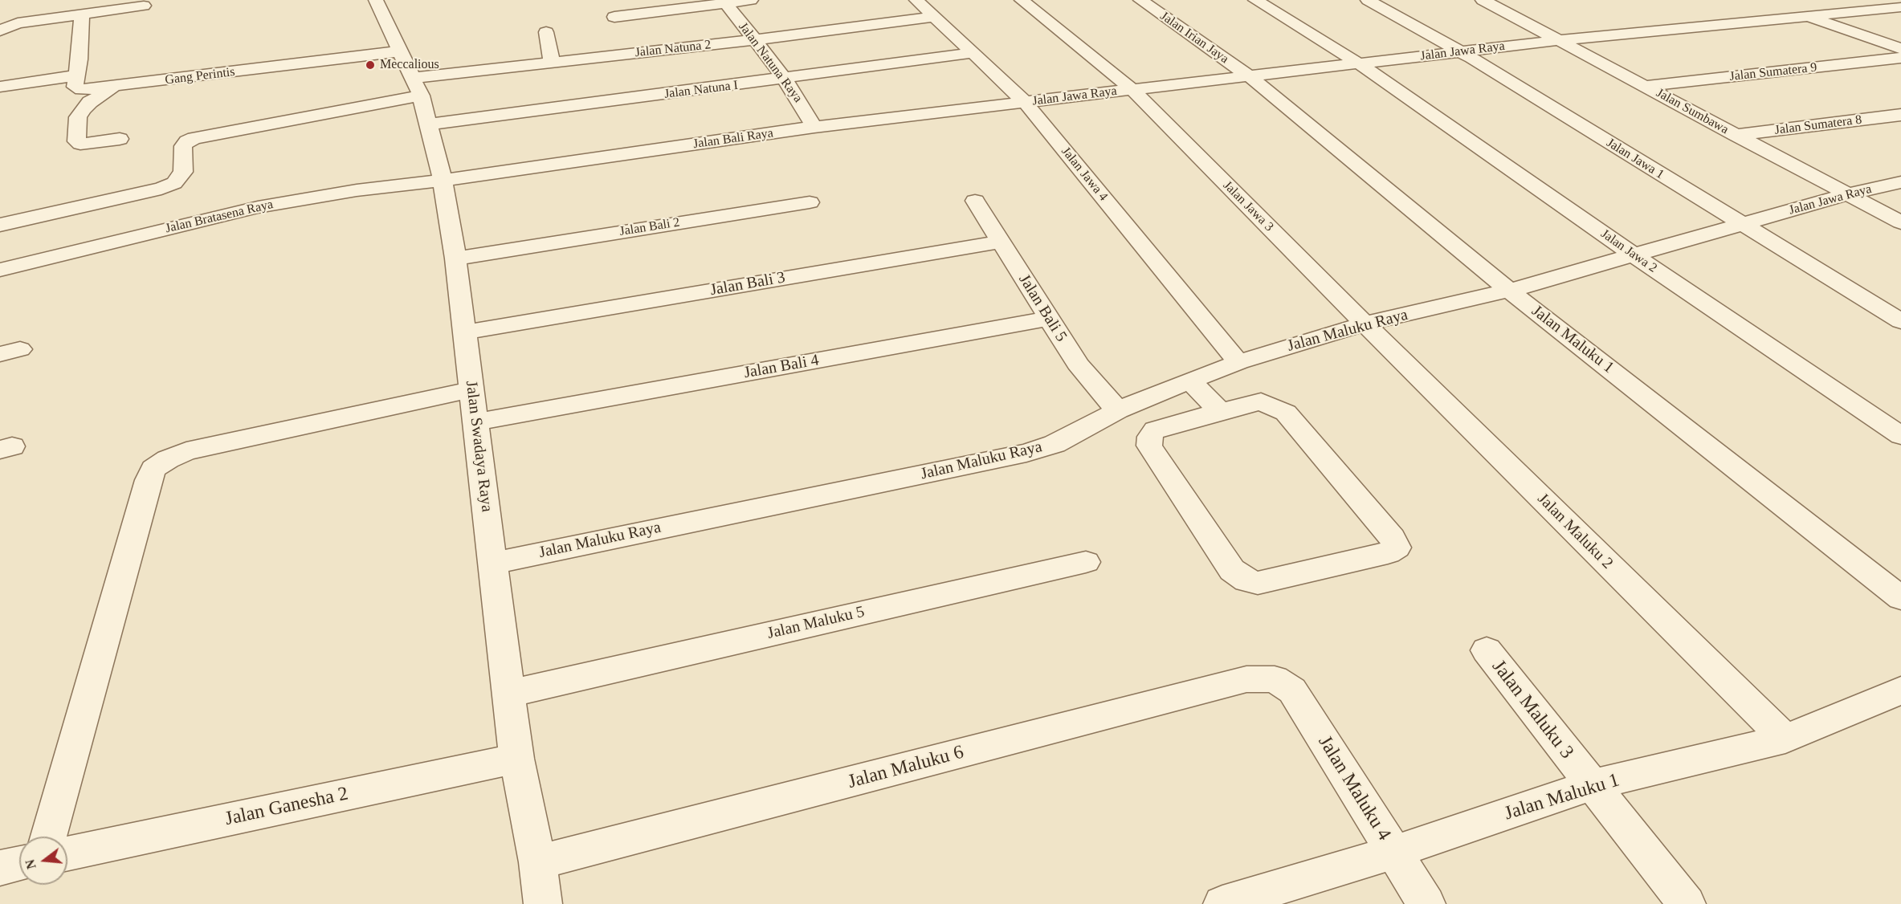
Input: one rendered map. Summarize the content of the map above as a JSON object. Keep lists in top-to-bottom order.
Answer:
{
  "streets": {
    "street": [
      "Jalan Irian Jaya",
      "Jalan Natuna 2",
      "Jalan Jawa Raya",
      "Jalan Natuna Raya",
      "Jalan Sumatera 9",
      "Gang Perintis",
      "Jalan Natuna I",
      "Jalan Sumbawa",
      "Jalan Sumatera 8",
      "Jalan Bali Raya",
      "Jalan Jawa 1",
      "Jalan Jawa 4",
      "Jalan Jawa 3",
      "Jalan Bratasena Raya",
      "Jalan Bali 2",
      "Jalan Jawa 2",
      "Jalan Bali 3",
      "Jalan Bali 5",
      "Jalan Maluku Raya",
      "Jalan Maluku 1",
      "Jalan Bali 4",
      "Jalan Swadaya Raya",
      "Jalan Maluku 2",
      "Jalan Maluku 5",
      "Jalan Maluku 3",
      "Jalan Maluku 6",
      "Jalan Maluku 4",
      "Jalan Ganesha 2"
    ]
  },
  "crossings": [
    ["Jalan Irian Jaya", "Jalan Jawa Raya"],
    ["Jalan Irian Jaya", "Jalan Maluku 1"],
    ["Jalan Natuna 2", "Jalan Natuna Raya"],
    ["Jalan Natuna 2", "Jalan Jawa 4"],
    ["Jalan Natuna 2", "Jalan Swadaya Raya"],
    ["Jalan Jawa Raya", "Jalan Sumbawa"],
    ["Jalan Jawa Raya", "Jalan Bali Raya"],
    ["Jalan Jawa Raya", "Jalan Jawa 1"],
    ["Jalan Jawa Raya", "Jalan Jawa 4"],
    ["Jalan Jawa Raya", "Jalan Jawa 3"],
    ["Jalan Jawa Raya", "Jalan Jawa 2"],
    ["Jalan Jawa Raya", "Jalan Maluku Raya"],
    ["Jalan Jawa Raya", "Jalan Maluku 1"],
    ["Jalan Natuna Raya", "Jalan Natuna I"],
    ["Jalan Natuna Raya", "Jalan Bali Raya"],
    ["Jalan Sumatera 9", "Jalan Sumbawa"],
    ["Gang Perintis", "Jalan Swadaya Raya"],
    ["Jalan Natuna I", "Jalan Jawa 4"],
    ["Jalan Natuna I", "Jalan Swadaya Raya"],
    ["Jalan Sumbawa", "Jalan Sumatera 8"],
    ["Jalan Bali Raya", "Jalan Jawa 4"],
    ["Jalan Bali Raya", "Jalan Bratasena Raya"],
    ["Jalan Bali Raya", "Jalan Swadaya Raya"],
    ["Jalan Jawa 4", "Jalan Maluku Raya"],
    ["Jalan Jawa 3", "Jalan Maluku Raya"],
    ["Jalan Jawa 3", "Jalan Maluku 2"],
    ["Jalan Bratasena Raya", "Jalan Swadaya Raya"],
    ["Jalan Bali 2", "Jalan Swadaya Raya"],
    ["Jalan Bali 3", "Jalan Bali 5"],
    ["Jalan Bali 3", "Jalan Swadaya Raya"],
    ["Jalan Bali 5", "Jalan Maluku Raya"],
    ["Jalan Bali 5", "Jalan Bali 4"],
    ["Jalan Maluku Raya", "Jalan Maluku 1"],
    ["Jalan Maluku Raya", "Jalan Swadaya Raya"],
    ["Jalan Maluku Raya", "Jalan Maluku 2"],
    ["Jalan Maluku 1", "Jalan Maluku 2"],
    ["Jalan Maluku 1", "Jalan Maluku 3"],
    ["Jalan Maluku 1", "Jalan Maluku 4"],
    ["Jalan Bali 4", "Jalan Swadaya Raya"],
    ["Jalan Swadaya Raya", "Jalan Maluku 5"],
    ["Jalan Swadaya Raya", "Jalan Maluku 6"],
    ["Jalan Swadaya Raya", "Jalan Ganesha 2"],
    ["Jalan Maluku 6", "Jalan Maluku 4"]
  ],
  "places": ["Meccalious"],
  "north": "left"
}
